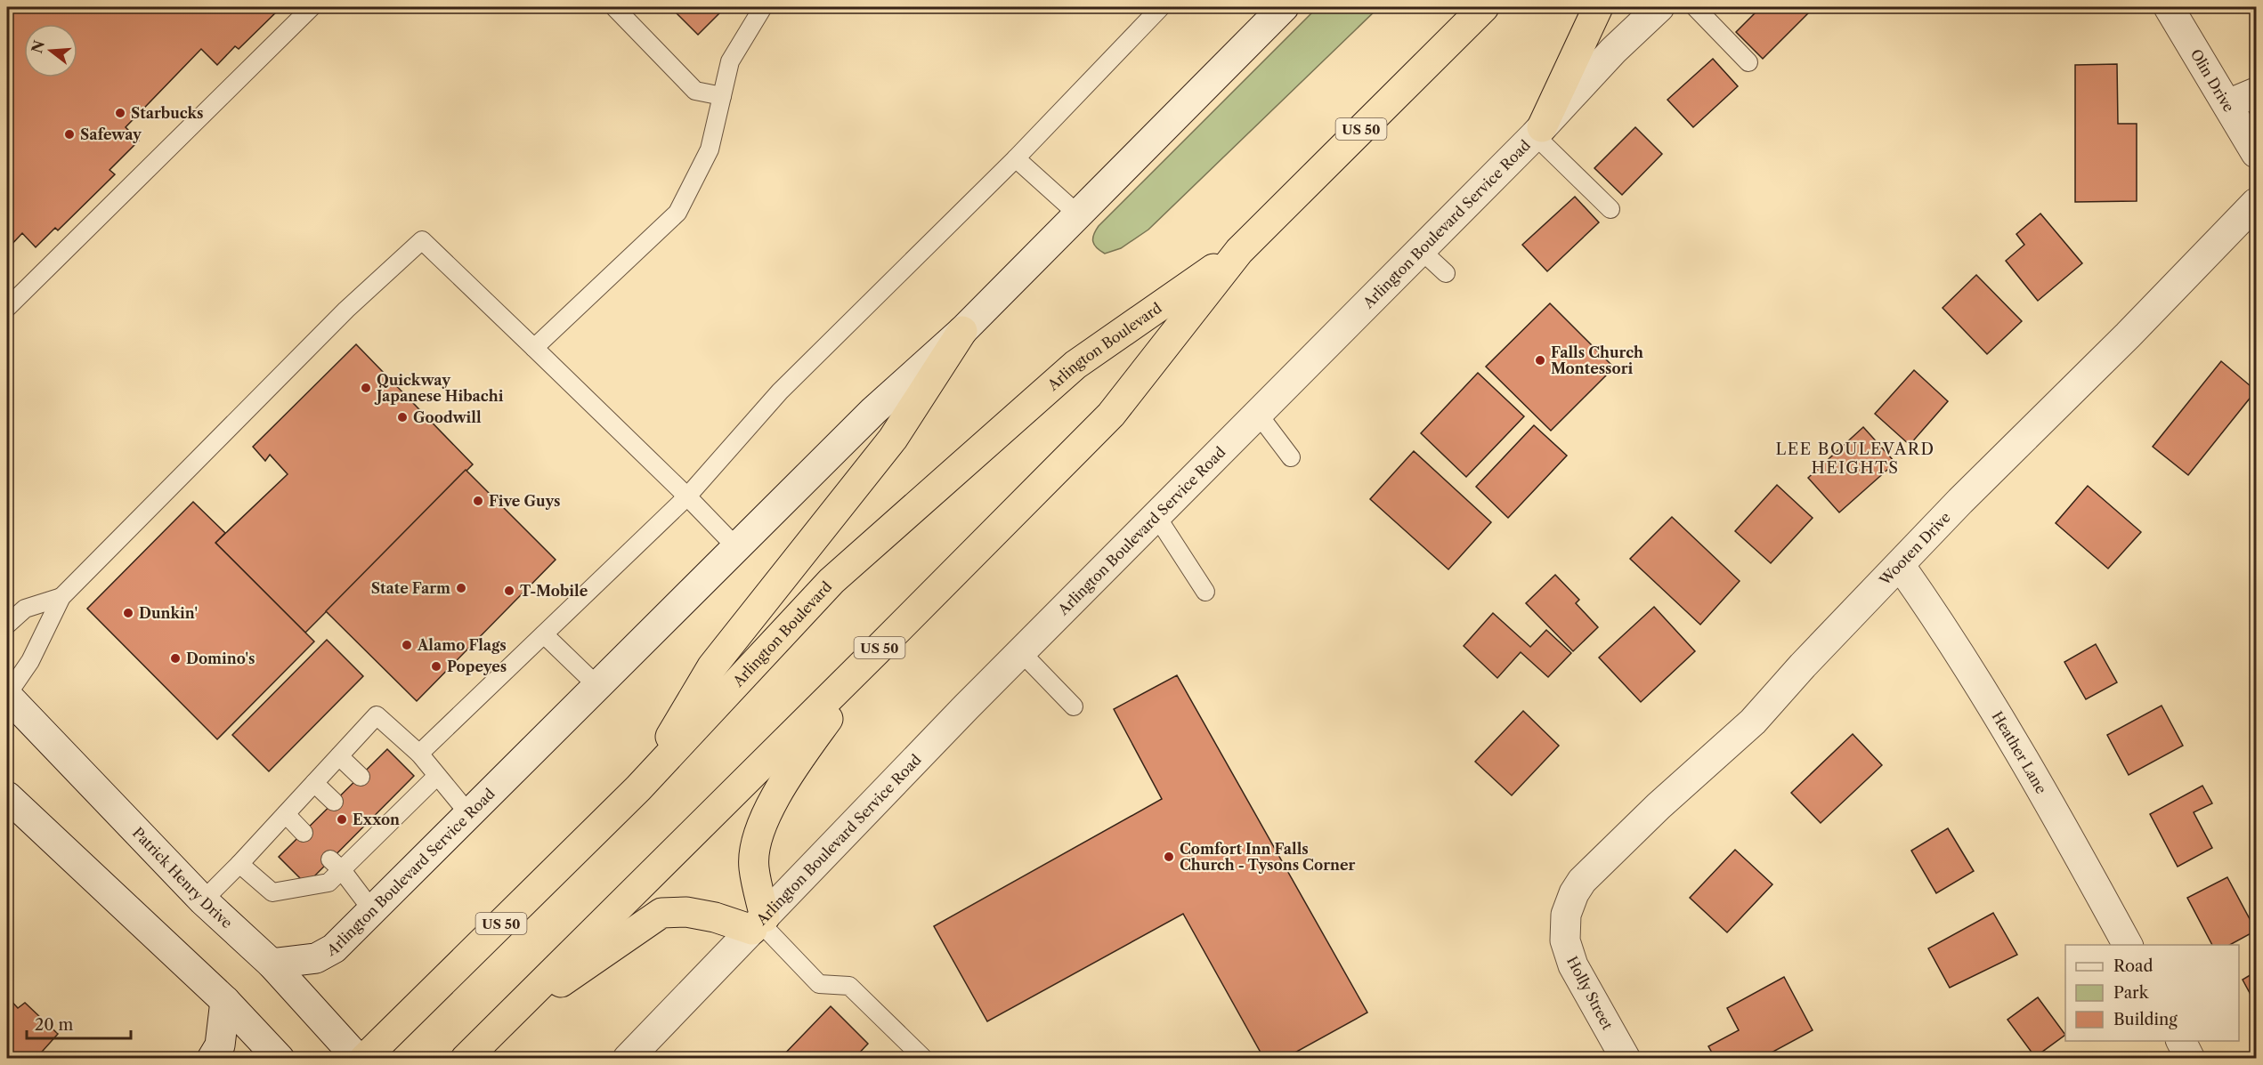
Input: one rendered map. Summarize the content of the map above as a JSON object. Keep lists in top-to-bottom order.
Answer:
{
  "streets": {
    "highway": ["US 50", "Arlington Boulevard"],
    "street": [
      "Olin Drive",
      "Arlington Boulevard Service Road",
      "Wooten Drive",
      "Heather Lane",
      "Patrick Henry Drive",
      "Holly Street"
    ]
  },
  "crossings": [
    ["Arlington Boulevard Service Road", "Patrick Henry Drive"],
    ["Wooten Drive", "Heather Lane"],
    ["Wooten Drive", "Holly Street"]
  ],
  "districts": ["LEE BOULEVARD HEIGHTS"],
  "places": [
    "Starbucks",
    "Safeway",
    "Falls Church Montessori",
    "Quickway Japanese Hibachi",
    "Goodwill",
    "Five Guys",
    "State Farm",
    "T-Mobile",
    "Dunkin'",
    "Alamo Flags",
    "Domino's",
    "Popeyes",
    "Exxon",
    "Comfort Inn Falls Church - Tysons Corner"
  ],
  "legend": ["Road", "Park", "Building"],
  "scale_bar": "20 m",
  "north": "left"
}
